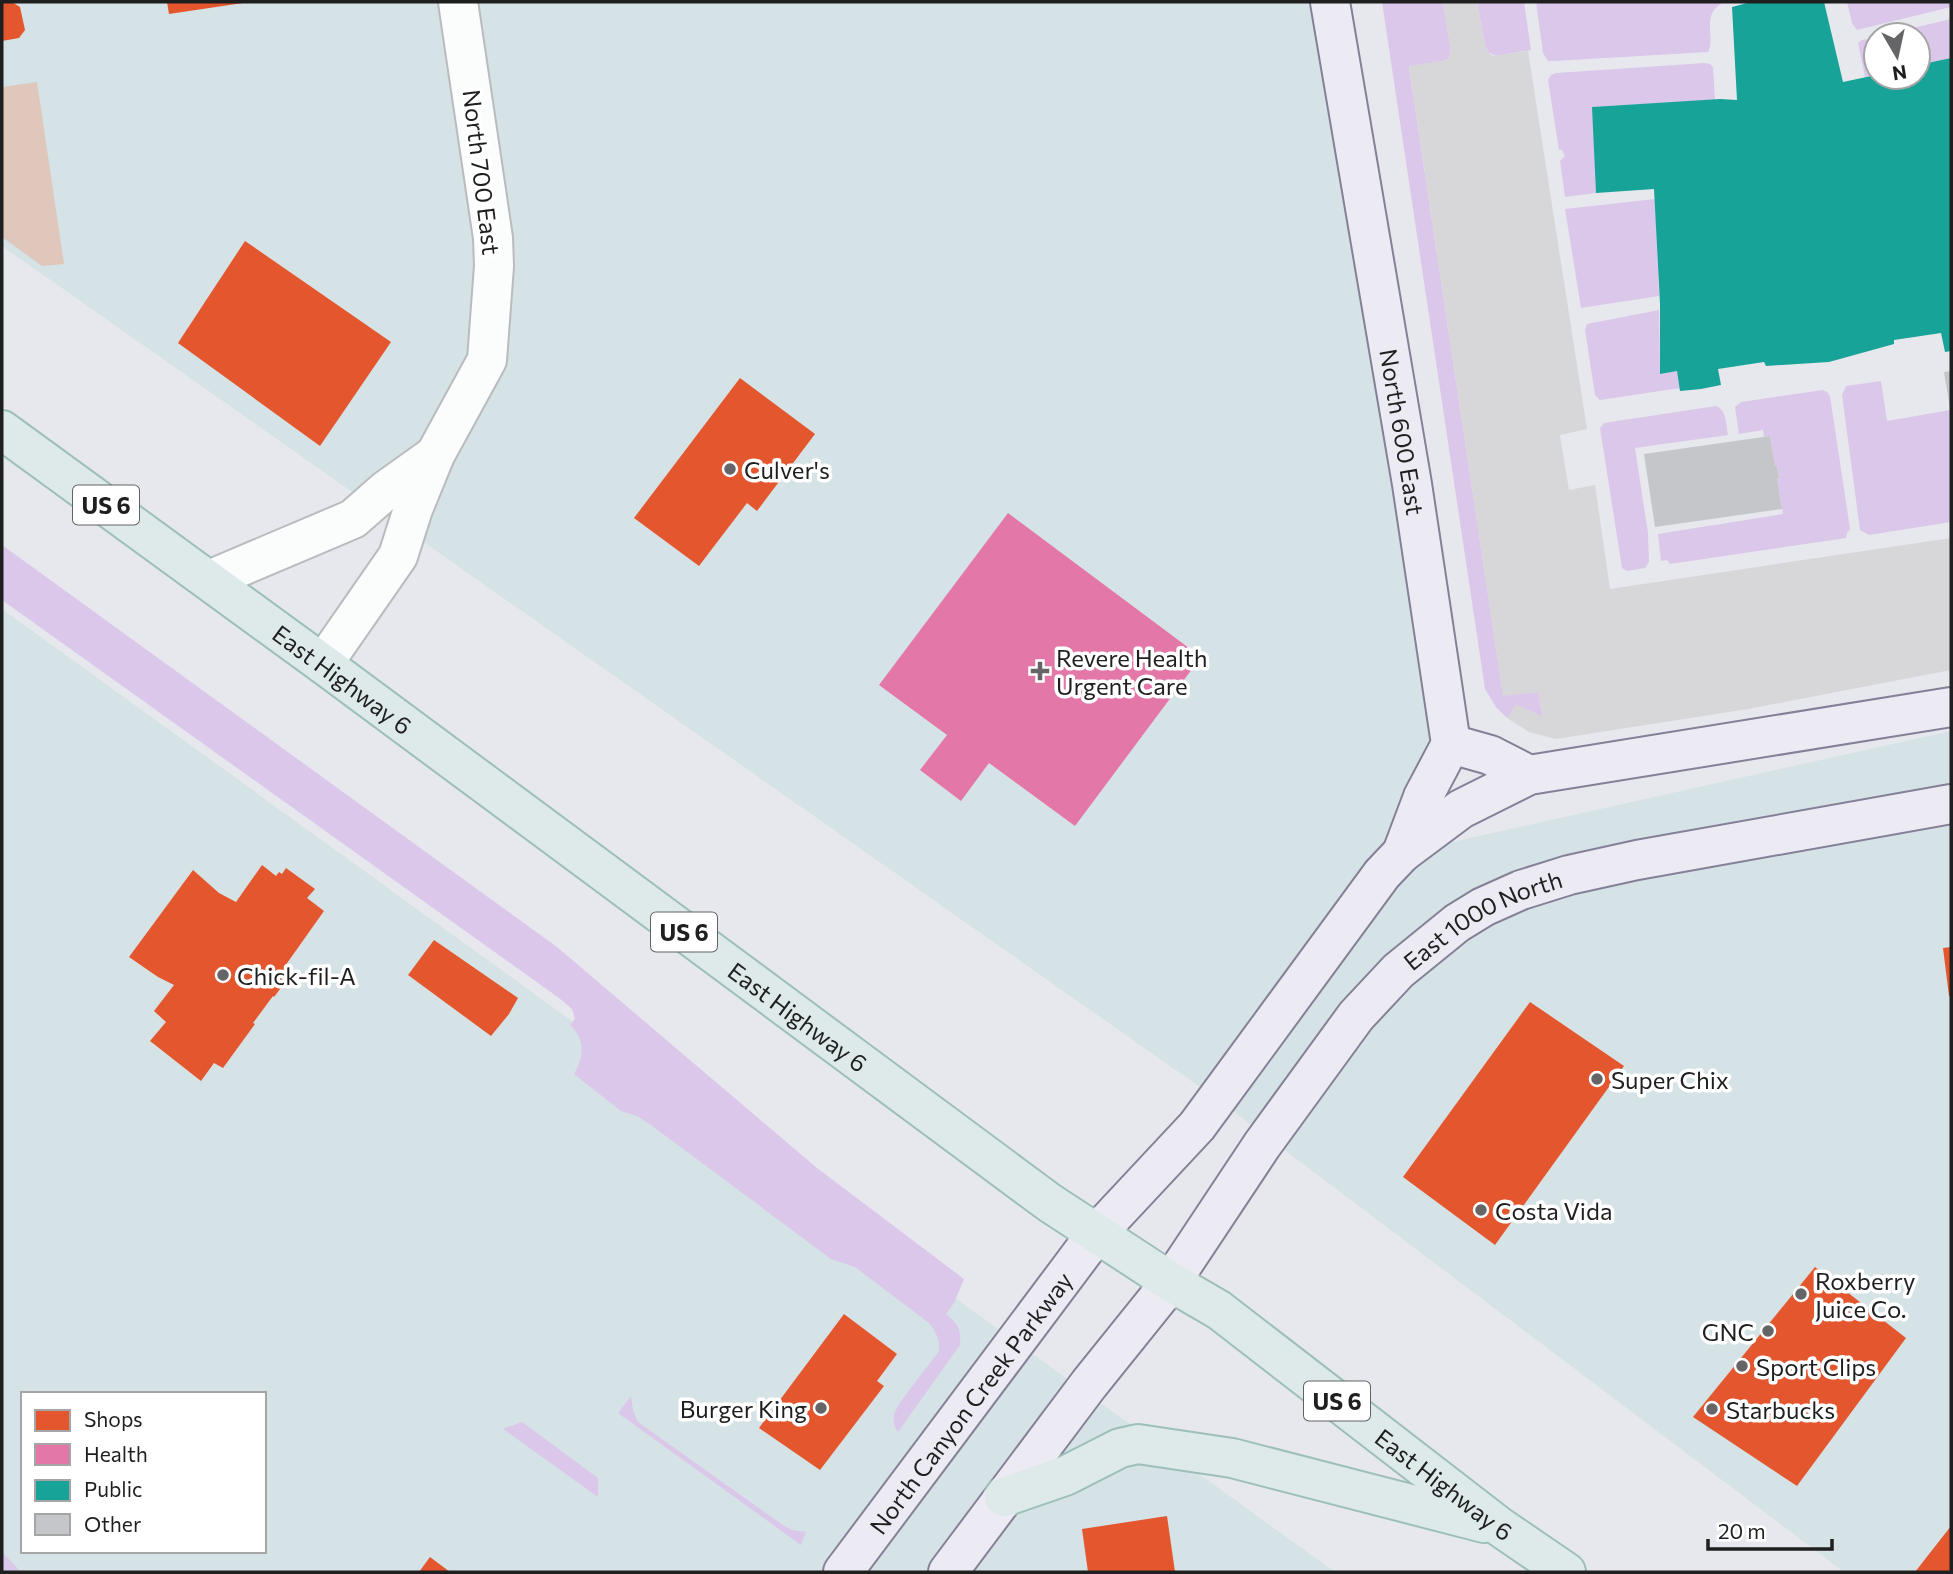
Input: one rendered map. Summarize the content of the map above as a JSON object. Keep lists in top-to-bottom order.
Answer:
{
  "streets": {
    "highway": ["US 6", "East Highway 6"],
    "main road": ["North 600 East", "East 1000 North", "North Canyon Creek Parkway"],
    "street": ["North 700 East"]
  },
  "crossings": [
    ["North 700 East", "East Highway 6"],
    ["East Highway 6", "East 1000 North"],
    ["East Highway 6", "North Canyon Creek Parkway"]
  ],
  "places": {
    "other": [
      "Culver's",
      "Chick-fil-A",
      "Super Chix",
      "Costa Vida",
      "Roxberry Juice Co.",
      "GNC",
      "Sport Clips",
      "Burger King",
      "Starbucks"
    ],
    "health": ["Revere Health Urgent Care"]
  },
  "legend": [
    "Shops",
    "Health",
    "Public",
    "Other"
  ],
  "scale_bar": "20 m",
  "north": "bottom"
}
